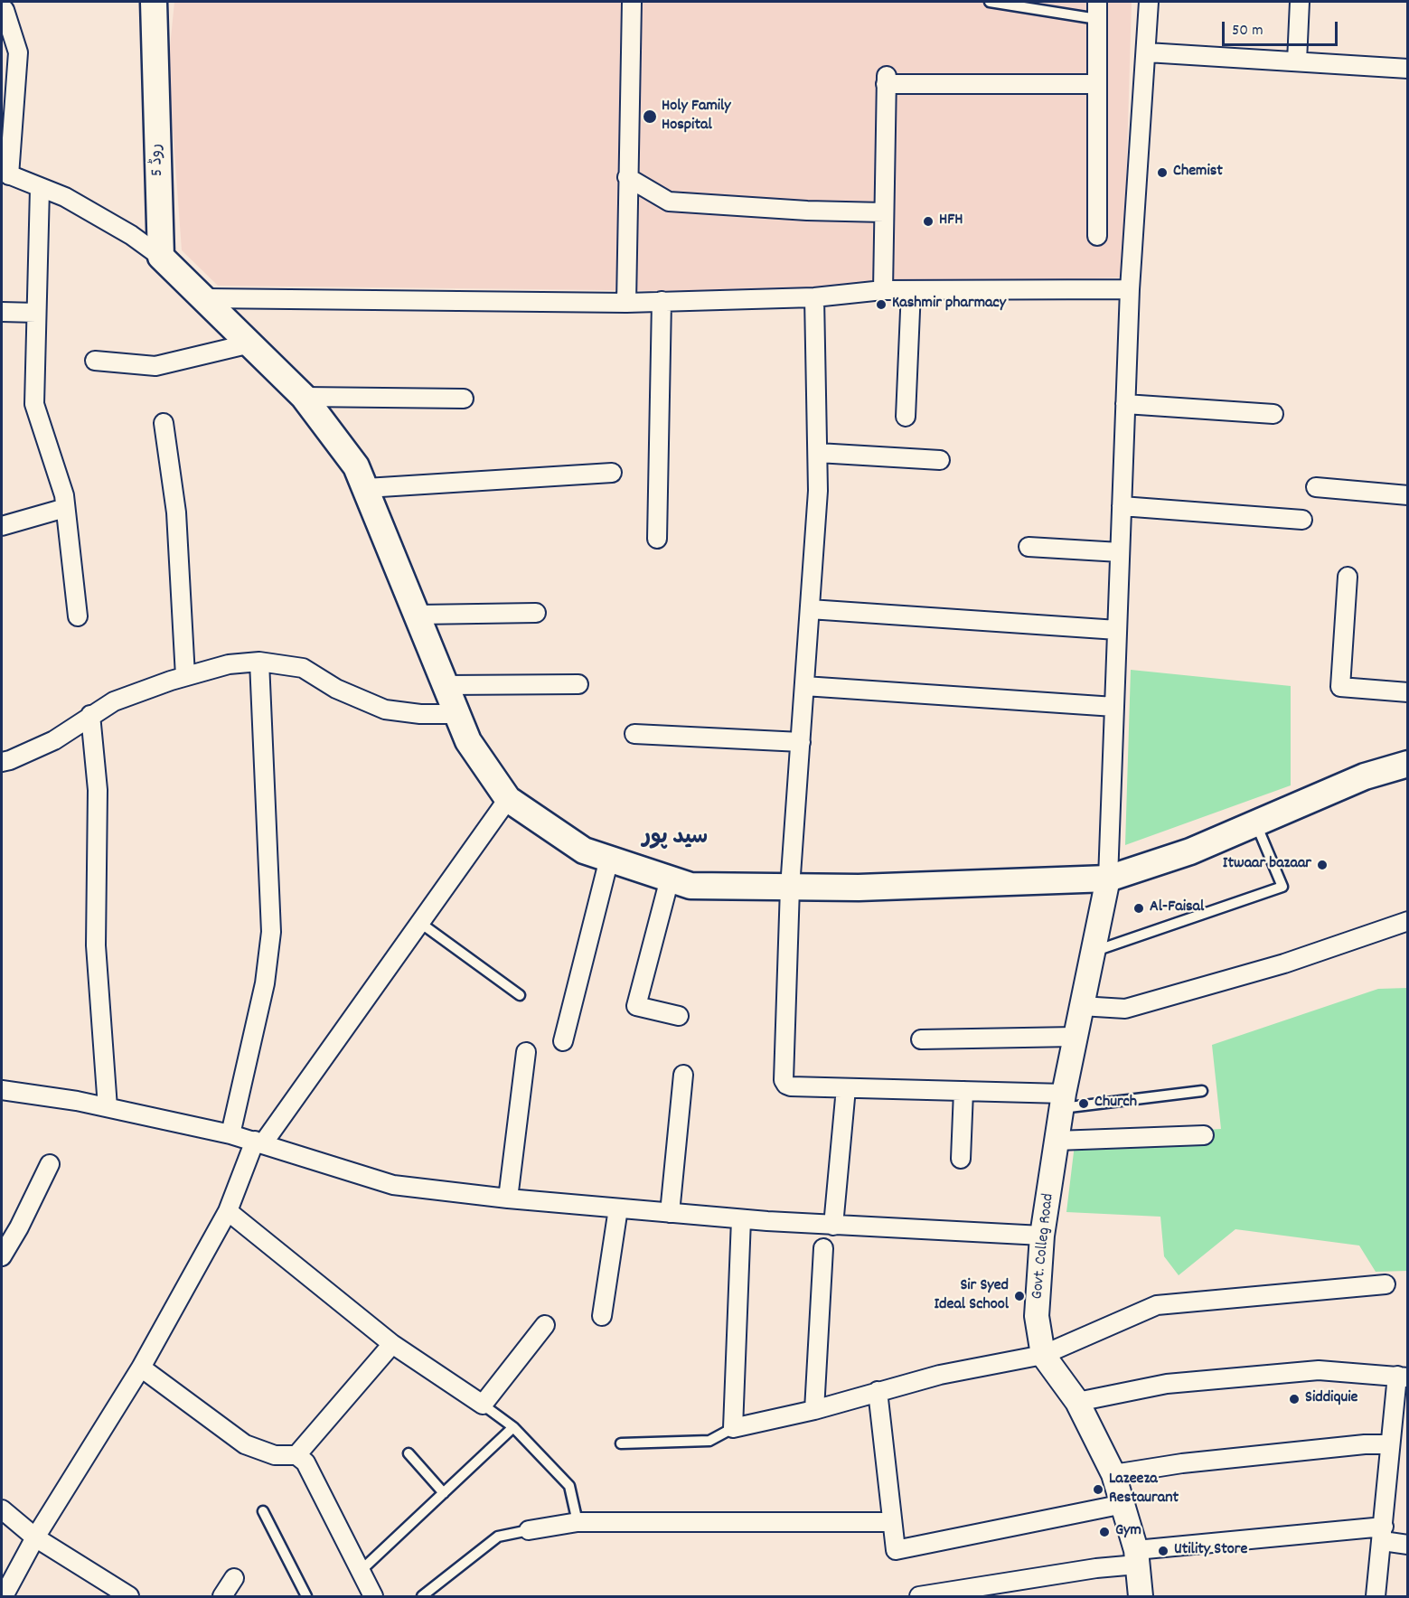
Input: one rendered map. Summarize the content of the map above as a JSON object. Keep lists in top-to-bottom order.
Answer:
{
  "streets": {
    "main road": ["روڈ 5"],
    "street": ["Govt. Colleg Road"]
  },
  "districts": ["سید پور"],
  "places": [
    "Holy Family Hospital",
    "Chemist",
    "HFH",
    "Kashmir pharmacy",
    "Itwaar bazaar",
    "Al-Faisal",
    "Church",
    "Sir Syed Ideal School",
    "Siddiquie",
    "Lazeeza Restaurant",
    "Gym",
    "Utility Store"
  ],
  "scale_bar": "50 m"
}
